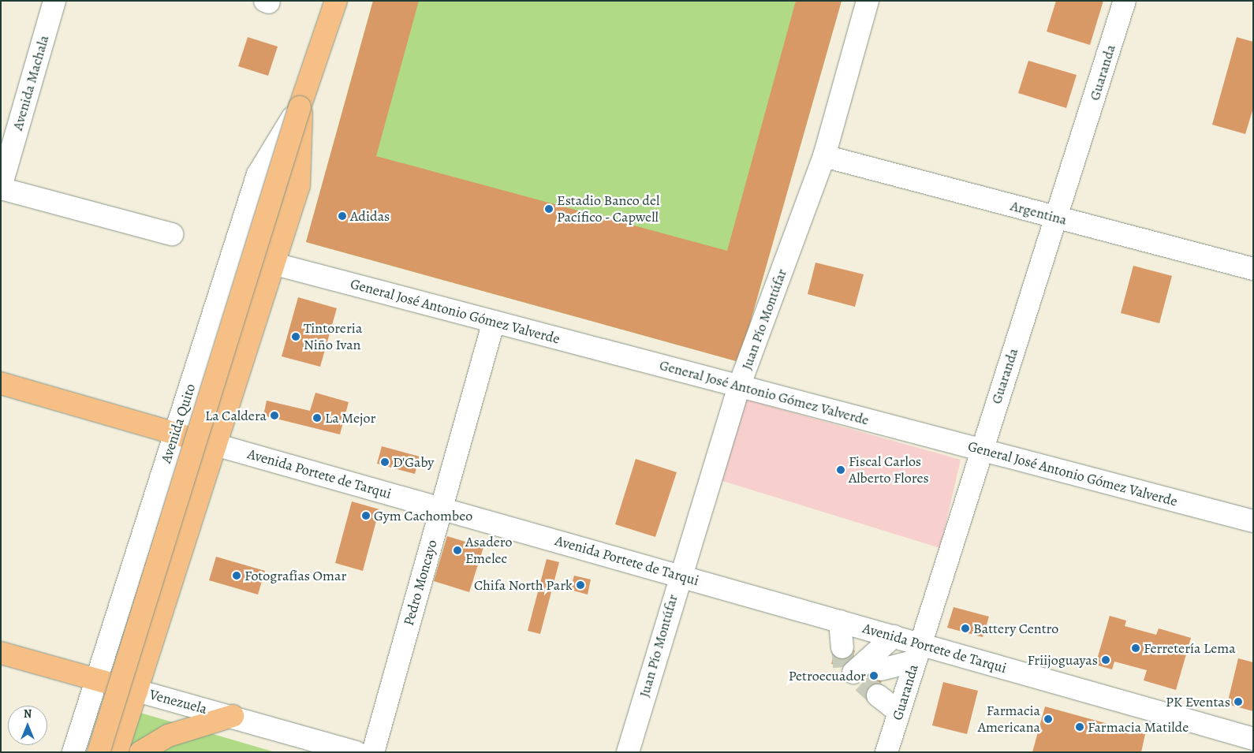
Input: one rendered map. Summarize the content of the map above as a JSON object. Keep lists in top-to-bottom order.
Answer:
{
  "streets": {
    "main road": ["Avenida Quito", "Avenida Portete de Tarqui", "Venezuela"],
    "street": [
      "Guaranda",
      "Avenida Machala",
      "Argentina",
      "General José Antonio Gómez Valverde",
      "Juan Pío Montúfar",
      "Pedro Moncayo"
    ]
  },
  "crossings": [
    ["Guaranda", "Argentina"],
    ["Guaranda", "General José Antonio Gómez Valverde"],
    ["Guaranda", "Avenida Portete de Tarqui"],
    ["Argentina", "Juan Pío Montúfar"],
    ["General José Antonio Gómez Valverde", "Juan Pío Montúfar"],
    ["General José Antonio Gómez Valverde", "Avenida Quito"],
    ["General José Antonio Gómez Valverde", "Pedro Moncayo"],
    ["Juan Pío Montúfar", "Avenida Portete de Tarqui"],
    ["Avenida Quito", "Avenida Portete de Tarqui"],
    ["Avenida Quito", "Venezuela"],
    ["Avenida Portete de Tarqui", "Pedro Moncayo"]
  ],
  "places": [
    "Estadio Banco del Pacífico - Capwell",
    "Adidas",
    "Tintoreria Niño Ivan",
    "La Caldera",
    "La Mejor",
    "D'Gaby",
    "Fiscal Carlos Alberto Flores",
    "Gym Cachombeo",
    "Asadero Emelec",
    "Fotografías Omar",
    "Chifa North Park",
    "Battery Centro",
    "Ferretería Lema",
    "Friijoguayas",
    "Petroecuador",
    "PK Eventas",
    "Farmacia Americana",
    "Farmacia Matilde"
  ],
  "north": "top"
}
